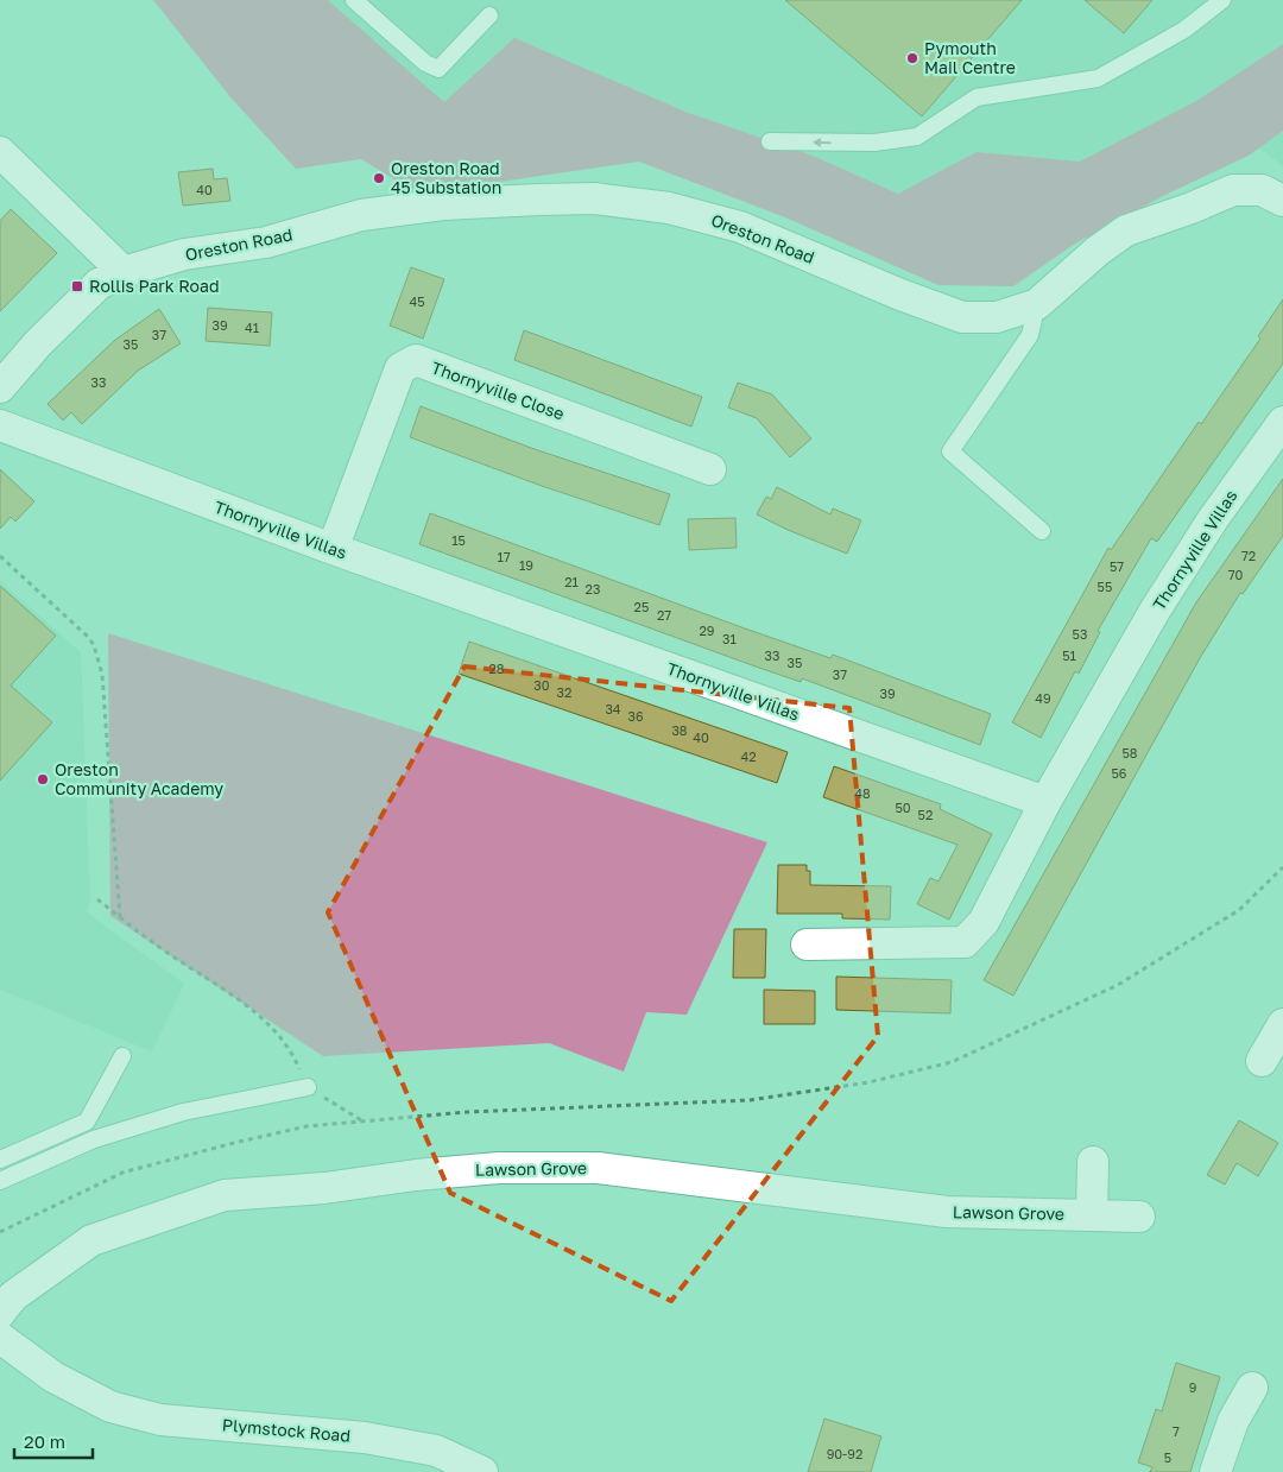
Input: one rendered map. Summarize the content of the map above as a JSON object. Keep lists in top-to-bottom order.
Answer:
{
  "streets": {
    "street": [
      "Oreston Road",
      "Thornyville Close",
      "Thornyville Villas",
      "Lawson Grove",
      "Plymstock Road"
    ]
  },
  "crossings": [
    ["Thornyville Close", "Thornyville Villas"]
  ],
  "places": {
    "other": ["Pymouth Mail Centre", "Oreston Road 45 Substation", "Oreston Community Academy"],
    "transit": ["Rollis Park Road"]
  },
  "house_numbers": [
    "40",
    "45",
    "39",
    "41",
    "37",
    "35",
    "33",
    "15",
    "72",
    "17",
    "19",
    "57",
    "70",
    "21",
    "55",
    "23",
    "25",
    "27",
    "29",
    "53",
    "31",
    "33",
    "51",
    "35",
    "28",
    "37",
    "30",
    "32",
    "39",
    "49",
    "34",
    "36",
    "38",
    "40",
    "58",
    "42",
    "56",
    "48",
    "50",
    "52",
    "9",
    "7",
    "90-92",
    "5"
  ],
  "scale_bar": "20 m"
}
